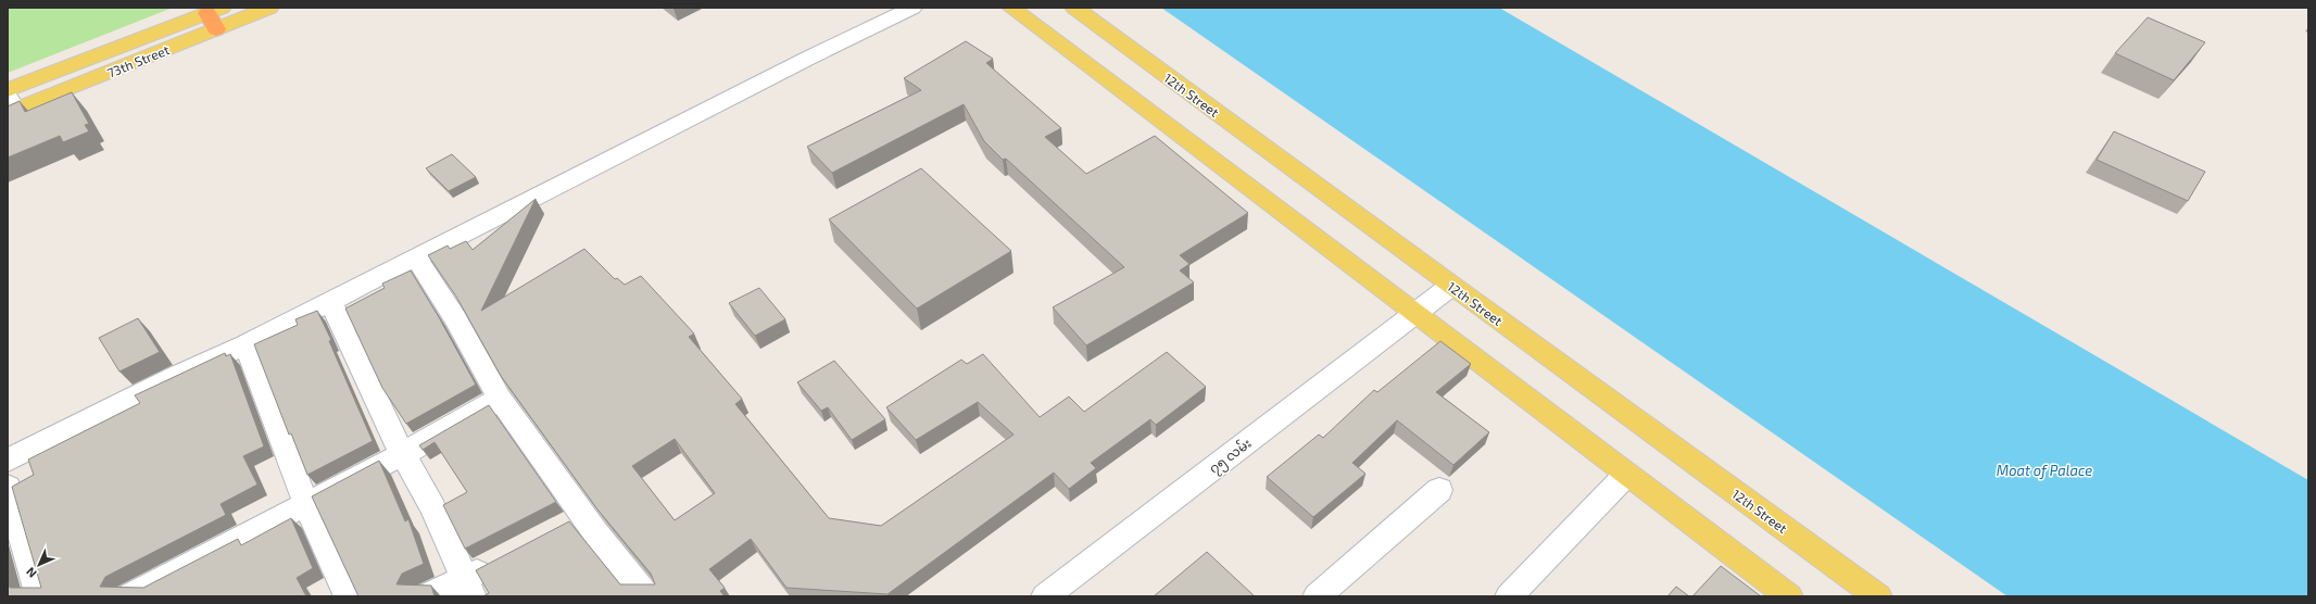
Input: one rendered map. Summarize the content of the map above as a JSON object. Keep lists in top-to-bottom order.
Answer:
{
  "streets": {
    "main road": ["73th Street", "12th Street"],
    "street": ["၇၅ လမ်း"]
  },
  "crossings": [
    ["12th Street", "၇၅ လမ်း"]
  ],
  "water": ["Moat of Palace"],
  "north": "bottom left"
}
